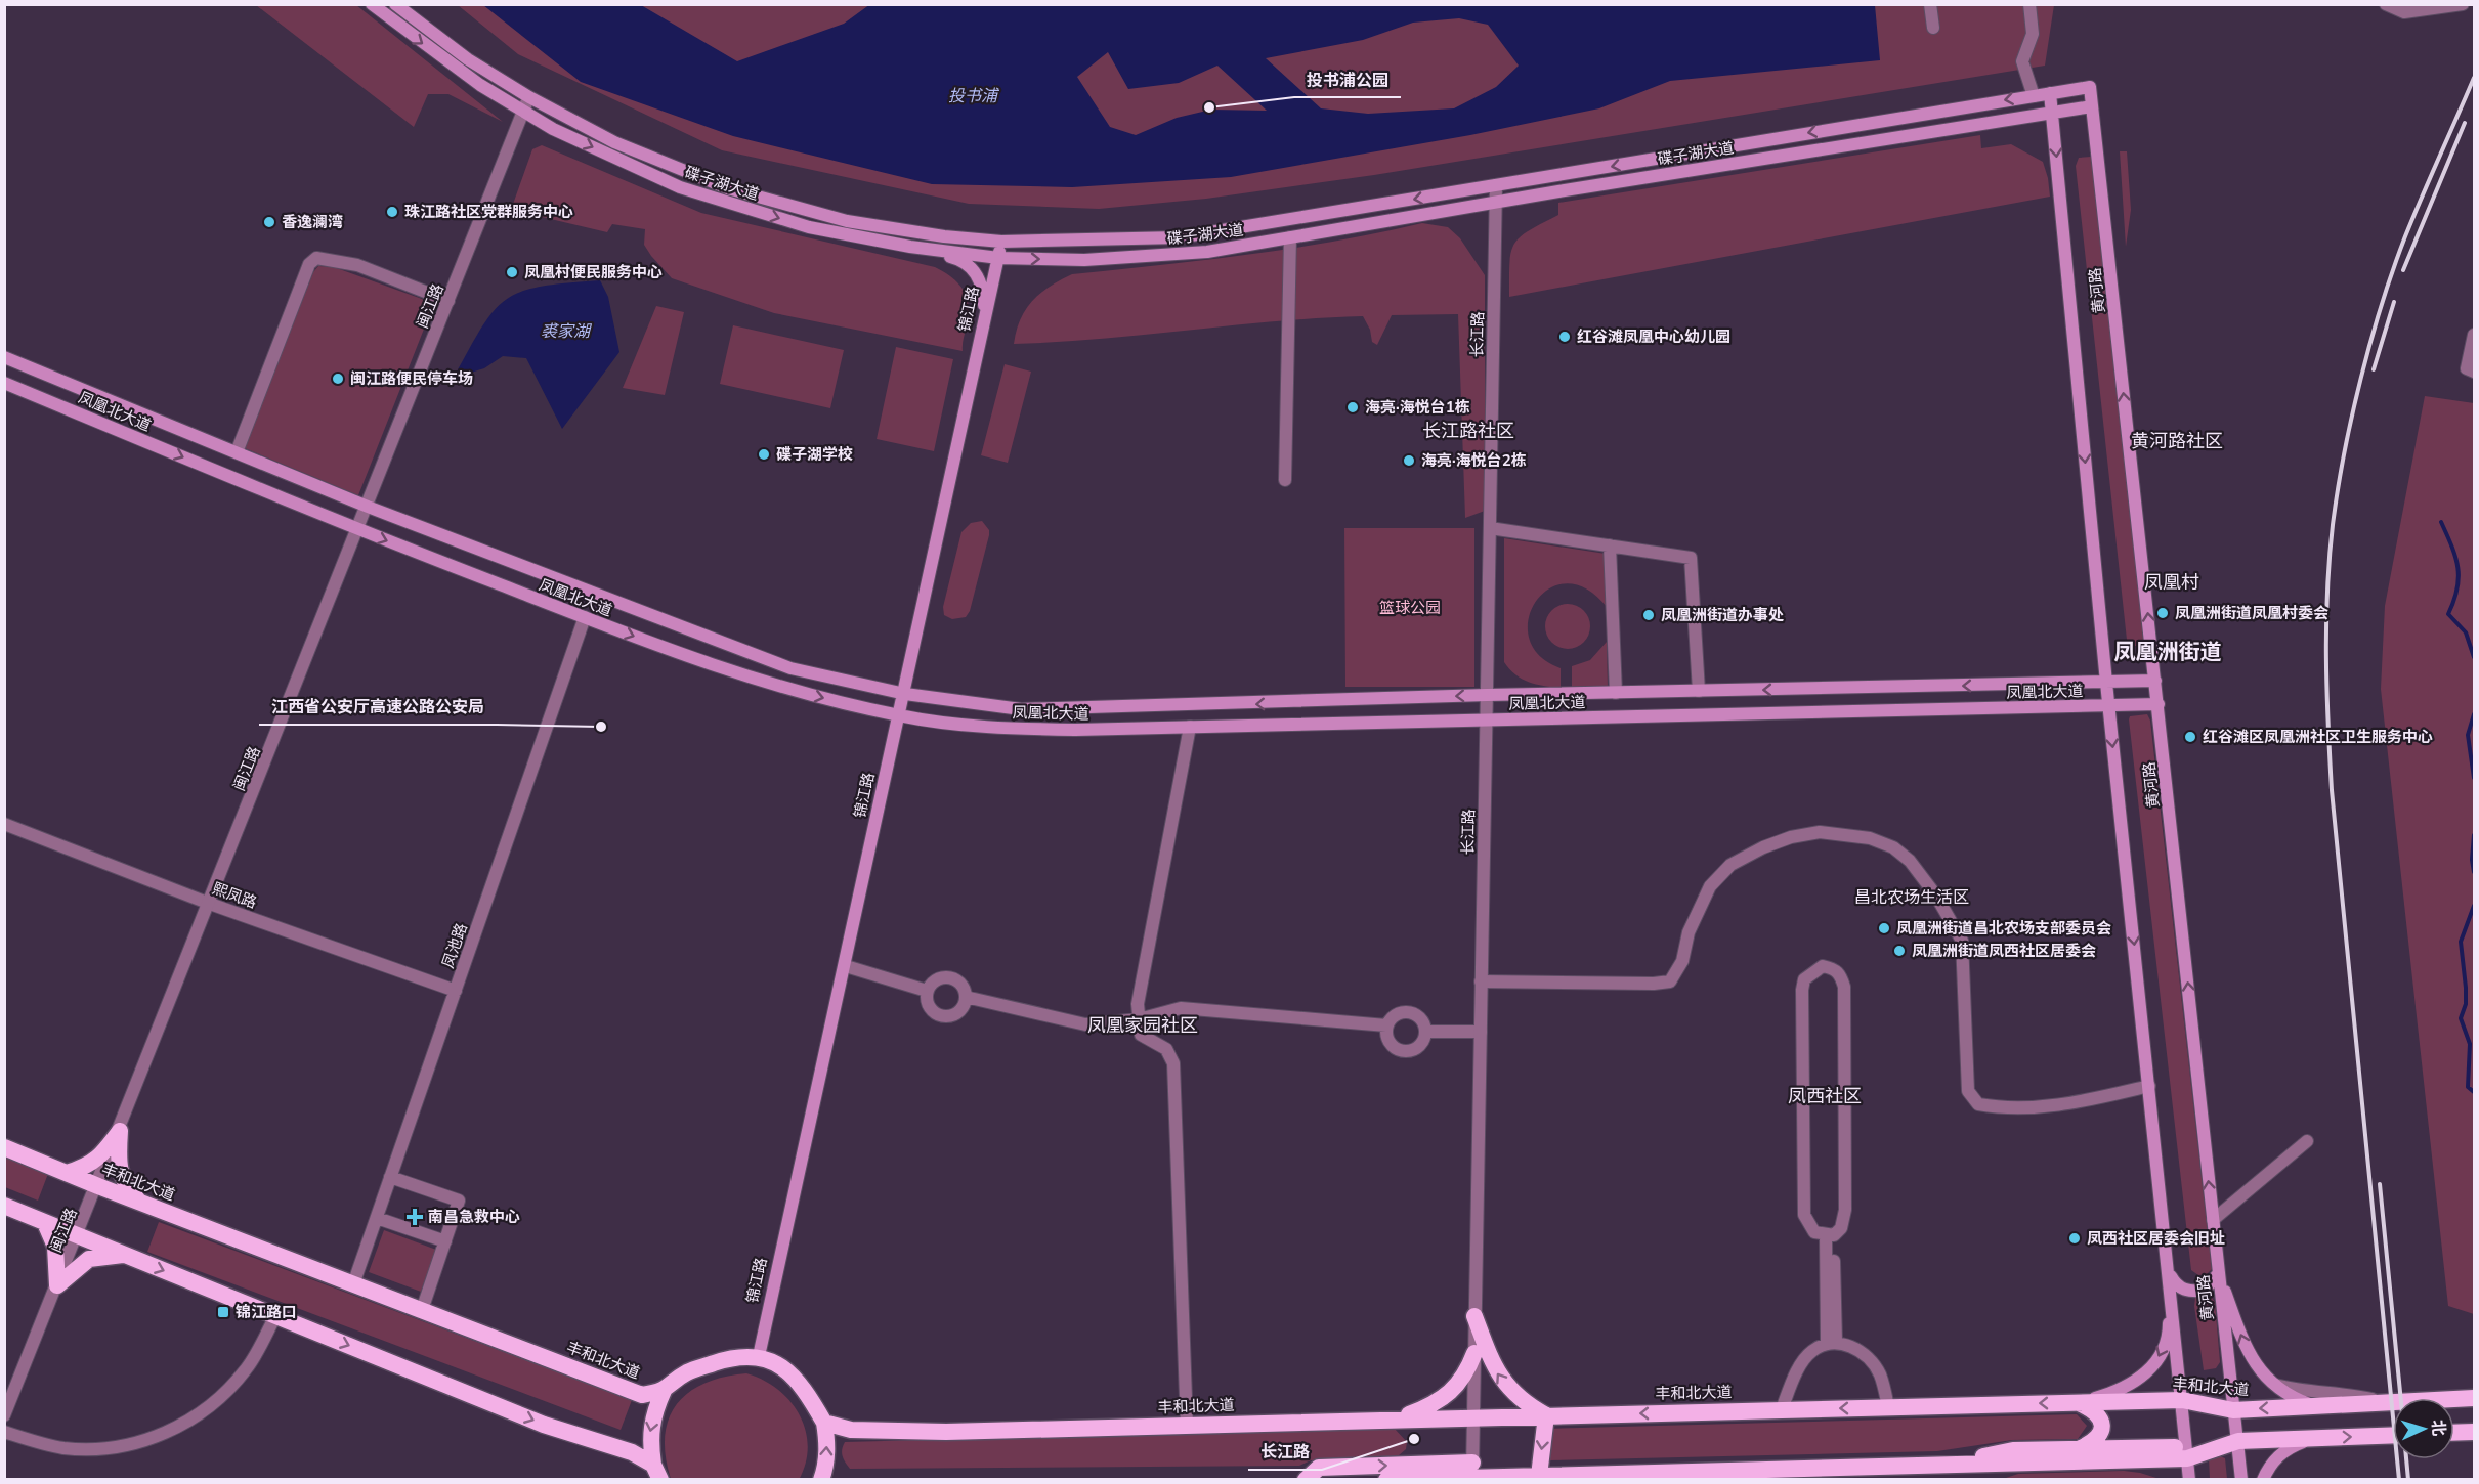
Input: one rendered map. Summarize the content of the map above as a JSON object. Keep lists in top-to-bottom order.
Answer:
{
  "streets": {
    "highway": ["丰和北大道"],
    "main road": [
      "碟子湖大道",
      "黄河路",
      "锦江路",
      "凤凰北大道"
    ],
    "street": [
      "闽江路",
      "长江路",
      "熙凤路",
      "凤池路"
    ]
  },
  "crossings": [
    ["碟子湖大道", "黄河路"],
    ["碟子湖大道", "闽江路"],
    ["碟子湖大道", "锦江路"],
    ["碟子湖大道", "长江路"],
    ["黄河路", "凤凰北大道"],
    ["黄河路", "丰和北大道"],
    ["闽江路", "凤凰北大道"],
    ["闽江路", "熙凤路"],
    ["闽江路", "丰和北大道"],
    ["锦江路", "凤凰北大道"],
    ["长江路", "凤凰北大道"],
    ["长江路", "丰和北大道"],
    ["凤凰北大道", "凤池路"],
    ["熙凤路", "凤池路"],
    ["凤池路", "丰和北大道"]
  ],
  "districts": [
    "长江路社区",
    "黄河路社区",
    "凤凰村",
    "凤凰洲街道",
    "昌北农场生活区",
    "凤凰家园社区",
    "凤西社区"
  ],
  "water": ["投书浦", "裘家湖"],
  "parks": ["篮球公园"],
  "places": {
    "other": [
      "投书浦公园",
      "珠江路社区党群服务中心",
      "香逸澜湾",
      "凤凰村便民服务中心",
      "红谷滩凤凰中心幼儿园",
      "闽江路便民停车场",
      "海亮·海悦台1栋",
      "碟子湖学校",
      "海亮·海悦台2栋",
      "凤凰洲街道凤凰村委会",
      "凤凰洲街道办事处",
      "江西省公安厅高速公路公安局",
      "红谷滩区凤凰洲社区卫生服务中心",
      "凤凰洲街道昌北农场支部委员会",
      "凤凰洲街道凤西社区居委会",
      "凤西社区居委会旧址",
      "长江路"
    ],
    "health": ["南昌急救中心"],
    "transit": ["锦江路口"]
  },
  "north": "right"
}
